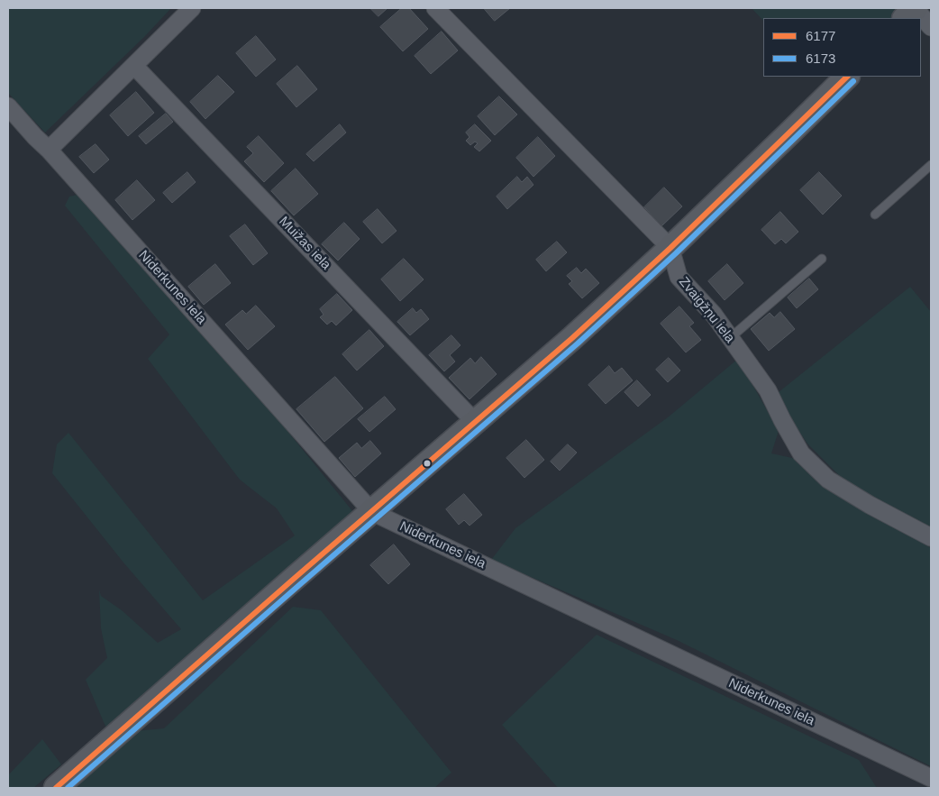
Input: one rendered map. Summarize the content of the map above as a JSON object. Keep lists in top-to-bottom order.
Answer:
{
  "streets": {
    "street": ["Muižas iela", "Niderkunes iela", "Zvaigžņu iela"]
  },
  "lines": ["transit line 6177", "transit line 6173"],
  "legend": ["6177", "6173"]
}
